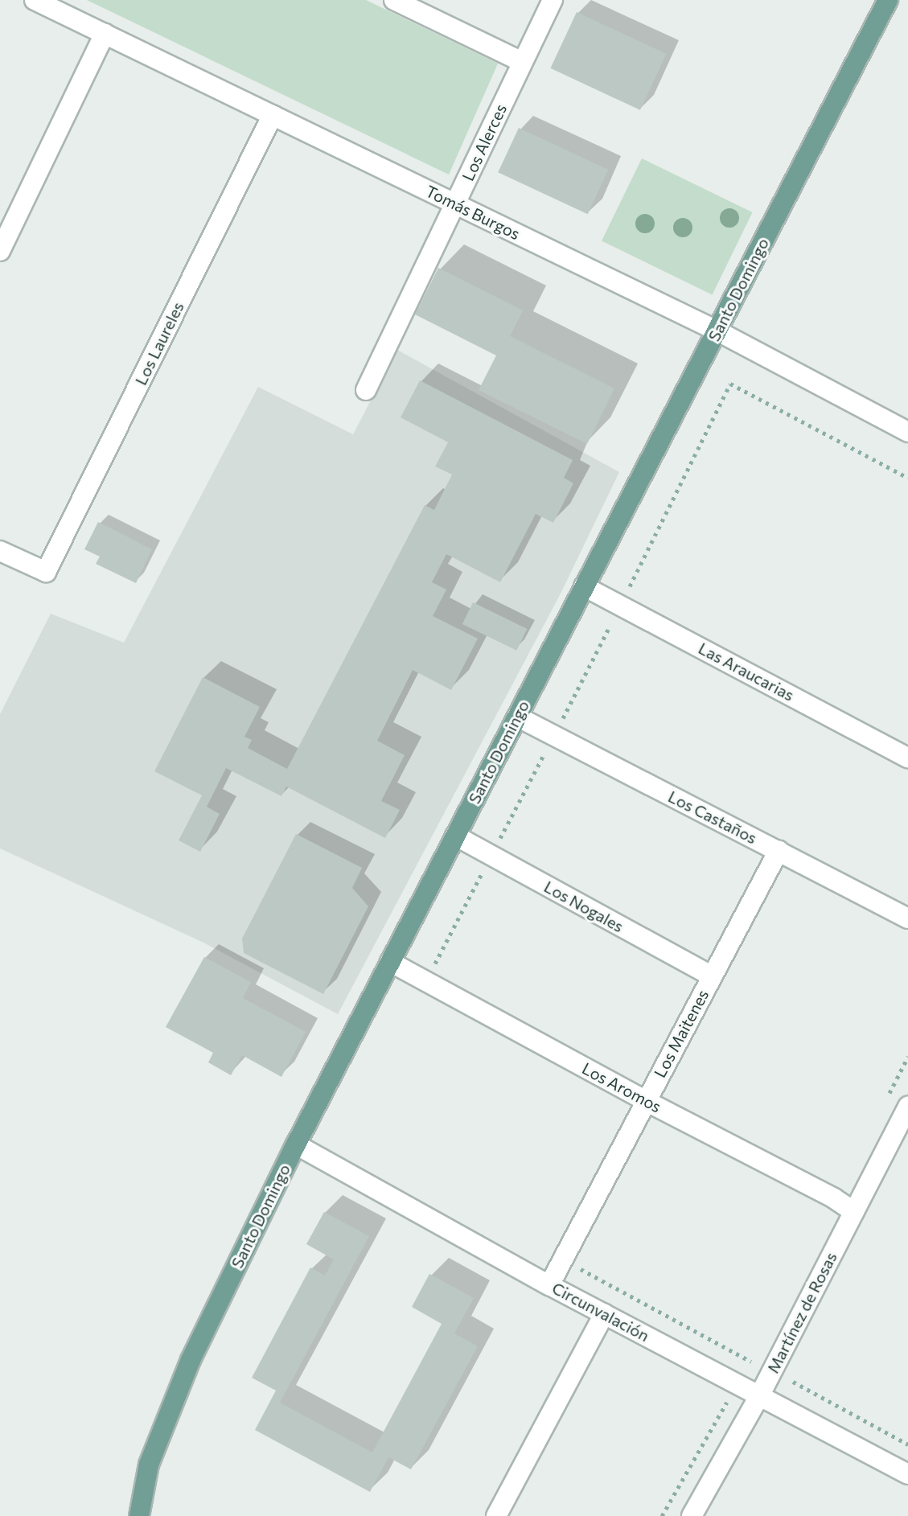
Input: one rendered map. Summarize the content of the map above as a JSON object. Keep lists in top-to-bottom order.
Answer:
{
  "streets": {
    "main road": ["Santo Domingo"],
    "street": [
      "Los Alerces",
      "Tomás Burgos",
      "Los Laureles",
      "Las Araucarias",
      "Los Castaños",
      "Los Nogales",
      "Los Maitenes",
      "Los Aromos",
      "Circunvalación",
      "Martínez de Rosas"
    ]
  },
  "crossings": [
    ["Los Alerces", "Tomás Burgos"],
    ["Tomás Burgos", "Santo Domingo"],
    ["Tomás Burgos", "Los Laureles"],
    ["Santo Domingo", "Las Araucarias"],
    ["Santo Domingo", "Los Castaños"],
    ["Santo Domingo", "Los Nogales"],
    ["Santo Domingo", "Los Aromos"],
    ["Santo Domingo", "Circunvalación"],
    ["Los Castaños", "Los Maitenes"],
    ["Los Nogales", "Los Maitenes"],
    ["Los Maitenes", "Los Aromos"],
    ["Los Maitenes", "Circunvalación"],
    ["Los Aromos", "Martínez de Rosas"],
    ["Circunvalación", "Martínez de Rosas"]
  ]
}
